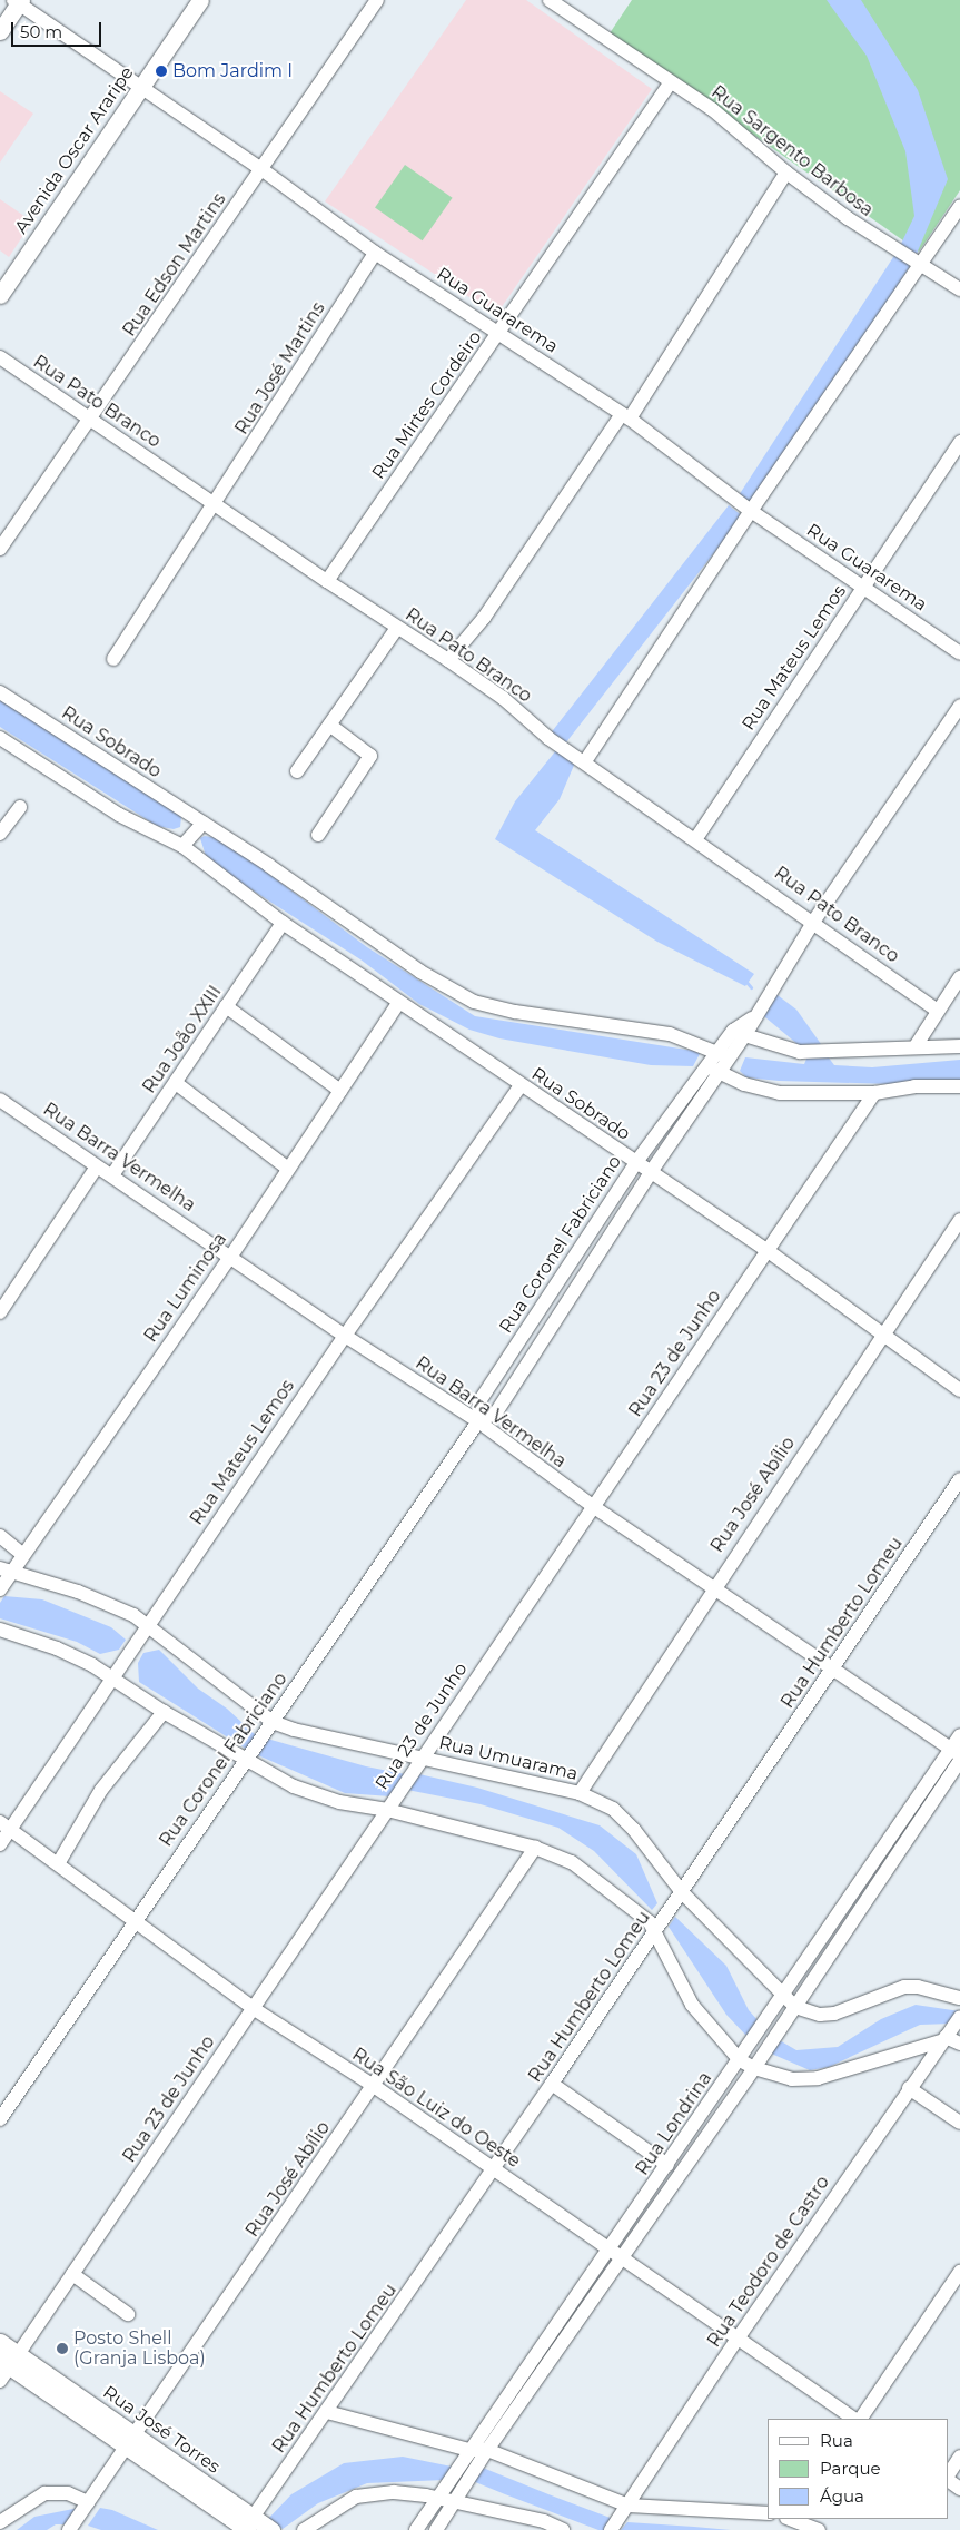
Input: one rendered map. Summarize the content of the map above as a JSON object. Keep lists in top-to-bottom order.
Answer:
{
  "streets": {
    "street": [
      "Avenida Oscar Araripe",
      "Rua Sargento Barbosa",
      "Rua Edson Martins",
      "Rua Guararema",
      "Rua José Martins",
      "Rua Pato Branco",
      "Rua Mirtes Cordeiro",
      "Rua Mateus Lemos",
      "Rua Sobrado",
      "Rua João XXIII",
      "Rua Barra Vermelha",
      "Rua Coronel Fabriciano",
      "Rua Luminosa",
      "Rua 23 de Junho",
      "Rua José Abílio",
      "Rua Humberto Lomeu",
      "Rua Umuarama",
      "Rua São Luiz do Oeste",
      "Rua Londrina",
      "Rua Teodoro de Castro",
      "Rua José Torres"
    ]
  },
  "crossings": [
    ["Avenida Oscar Araripe", "Rua Guararema"],
    ["Rua Sargento Barbosa", "Rua Mirtes Cordeiro"],
    ["Rua Edson Martins", "Rua Guararema"],
    ["Rua Edson Martins", "Rua Pato Branco"],
    ["Rua Guararema", "Rua José Martins"],
    ["Rua Guararema", "Rua Mirtes Cordeiro"],
    ["Rua Guararema", "Rua Mateus Lemos"],
    ["Rua José Martins", "Rua Pato Branco"],
    ["Rua Pato Branco", "Rua Mirtes Cordeiro"],
    ["Rua Pato Branco", "Rua Mateus Lemos"],
    ["Rua Pato Branco", "Rua Coronel Fabriciano"],
    ["Rua Mateus Lemos", "Rua Sobrado"],
    ["Rua Mateus Lemos", "Rua Barra Vermelha"],
    ["Rua Mateus Lemos", "Rua Umuarama"],
    ["Rua Mateus Lemos", "Rua São Luiz do Oeste"],
    ["Rua Sobrado", "Rua João XXIII"],
    ["Rua Sobrado", "Rua Coronel Fabriciano"],
    ["Rua Sobrado", "Rua Luminosa"],
    ["Rua Sobrado", "Rua 23 de Junho"],
    ["Rua Sobrado", "Rua José Abílio"],
    ["Rua João XXIII", "Rua Barra Vermelha"],
    ["Rua Barra Vermelha", "Rua Coronel Fabriciano"],
    ["Rua Barra Vermelha", "Rua Luminosa"],
    ["Rua Barra Vermelha", "Rua 23 de Junho"],
    ["Rua Barra Vermelha", "Rua José Abílio"],
    ["Rua Barra Vermelha", "Rua Humberto Lomeu"],
    ["Rua Barra Vermelha", "Rua Londrina"],
    ["Rua Coronel Fabriciano", "Rua Umuarama"],
    ["Rua Coronel Fabriciano", "Rua São Luiz do Oeste"],
    ["Rua Luminosa", "Rua Umuarama"],
    ["Rua 23 de Junho", "Rua Umuarama"],
    ["Rua 23 de Junho", "Rua São Luiz do Oeste"],
    ["Rua 23 de Junho", "Rua José Torres"],
    ["Rua José Abílio", "Rua Umuarama"],
    ["Rua José Abílio", "Rua São Luiz do Oeste"],
    ["Rua José Abílio", "Rua José Torres"],
    ["Rua Humberto Lomeu", "Rua Umuarama"],
    ["Rua Humberto Lomeu", "Rua São Luiz do Oeste"],
    ["Rua Humberto Lomeu", "Rua José Torres"],
    ["Rua Umuarama", "Rua Londrina"],
    ["Rua São Luiz do Oeste", "Rua Londrina"],
    ["Rua São Luiz do Oeste", "Rua Teodoro de Castro"]
  ],
  "places": ["Bom Jardim I", "Posto Shell (Granja Lisboa)"],
  "legend": ["Rua", "Parque", "Água"],
  "scale_bar": "50 m"
}
